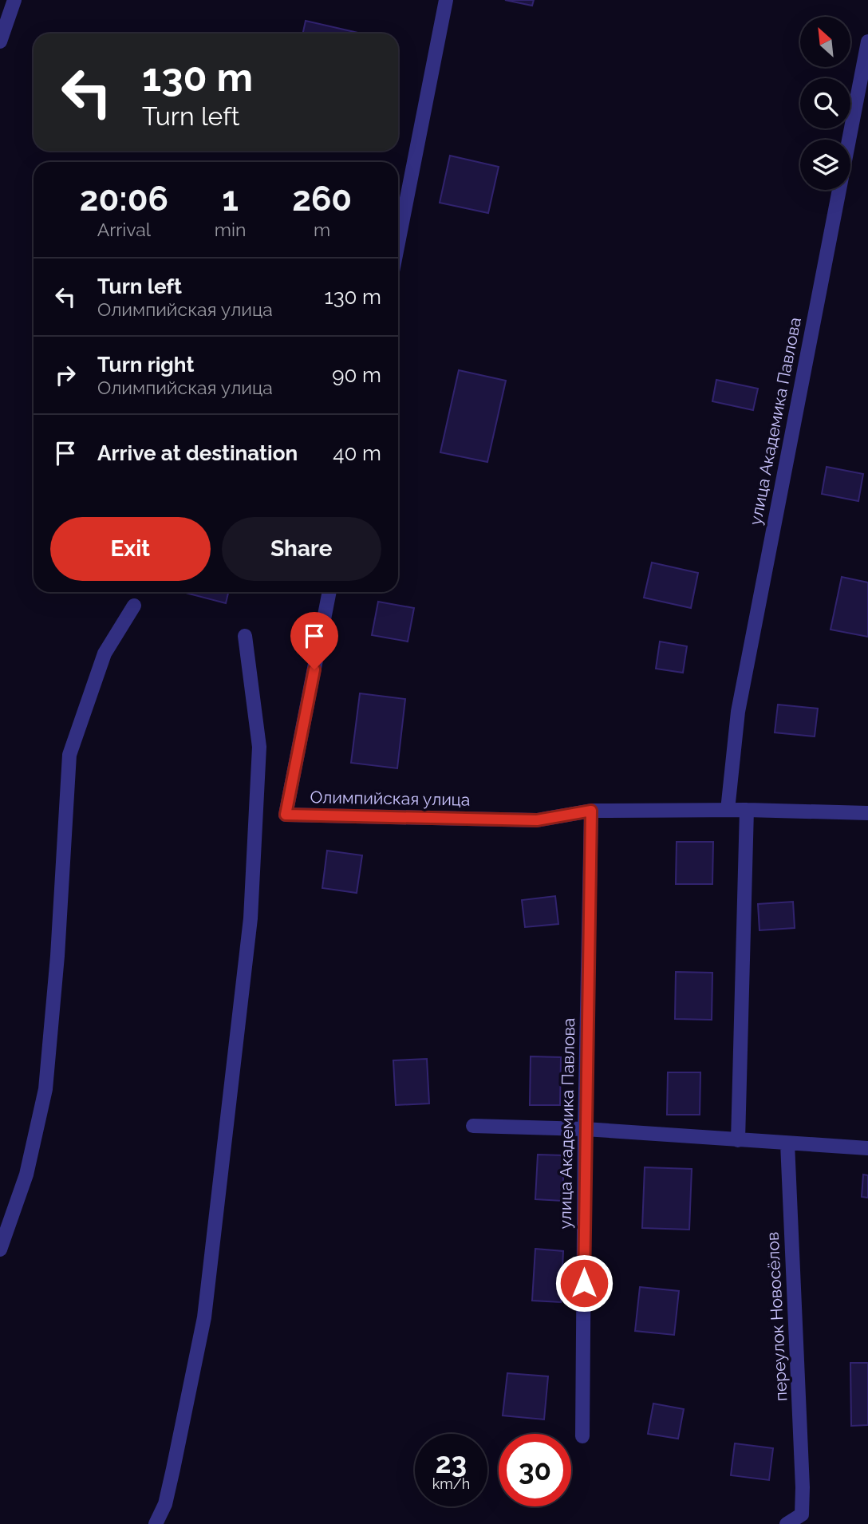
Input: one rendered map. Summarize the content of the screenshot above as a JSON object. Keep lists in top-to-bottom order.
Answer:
{
  "streets": {
    "street": ["улица Академика Павлова", "Олимпийская улица", "переулок Новосёлов"]
  },
  "crossings": [
    ["улица Академика Павлова", "Олимпийская улица"]
  ],
  "north": "top left",
  "page": {
    "turn": ["130 m", "Turn left"],
    "eta": [
      "20:06",
      "Arrival",
      "1",
      "min",
      "260",
      "m"
    ],
    "list": [
      {
        "name": "Turn left",
        "note": "Олимпийская улица",
        "value": "130 m"
      },
      {
        "name": "Turn right",
        "note": "Олимпийская улица",
        "value": "90 m"
      },
      {
        "name": "Arrive at destination",
        "value": "40 m"
      }
    ],
    "buttons": ["Exit", "Share"],
    "speed": "23 km/h",
    "limit": "30"
  }
}
